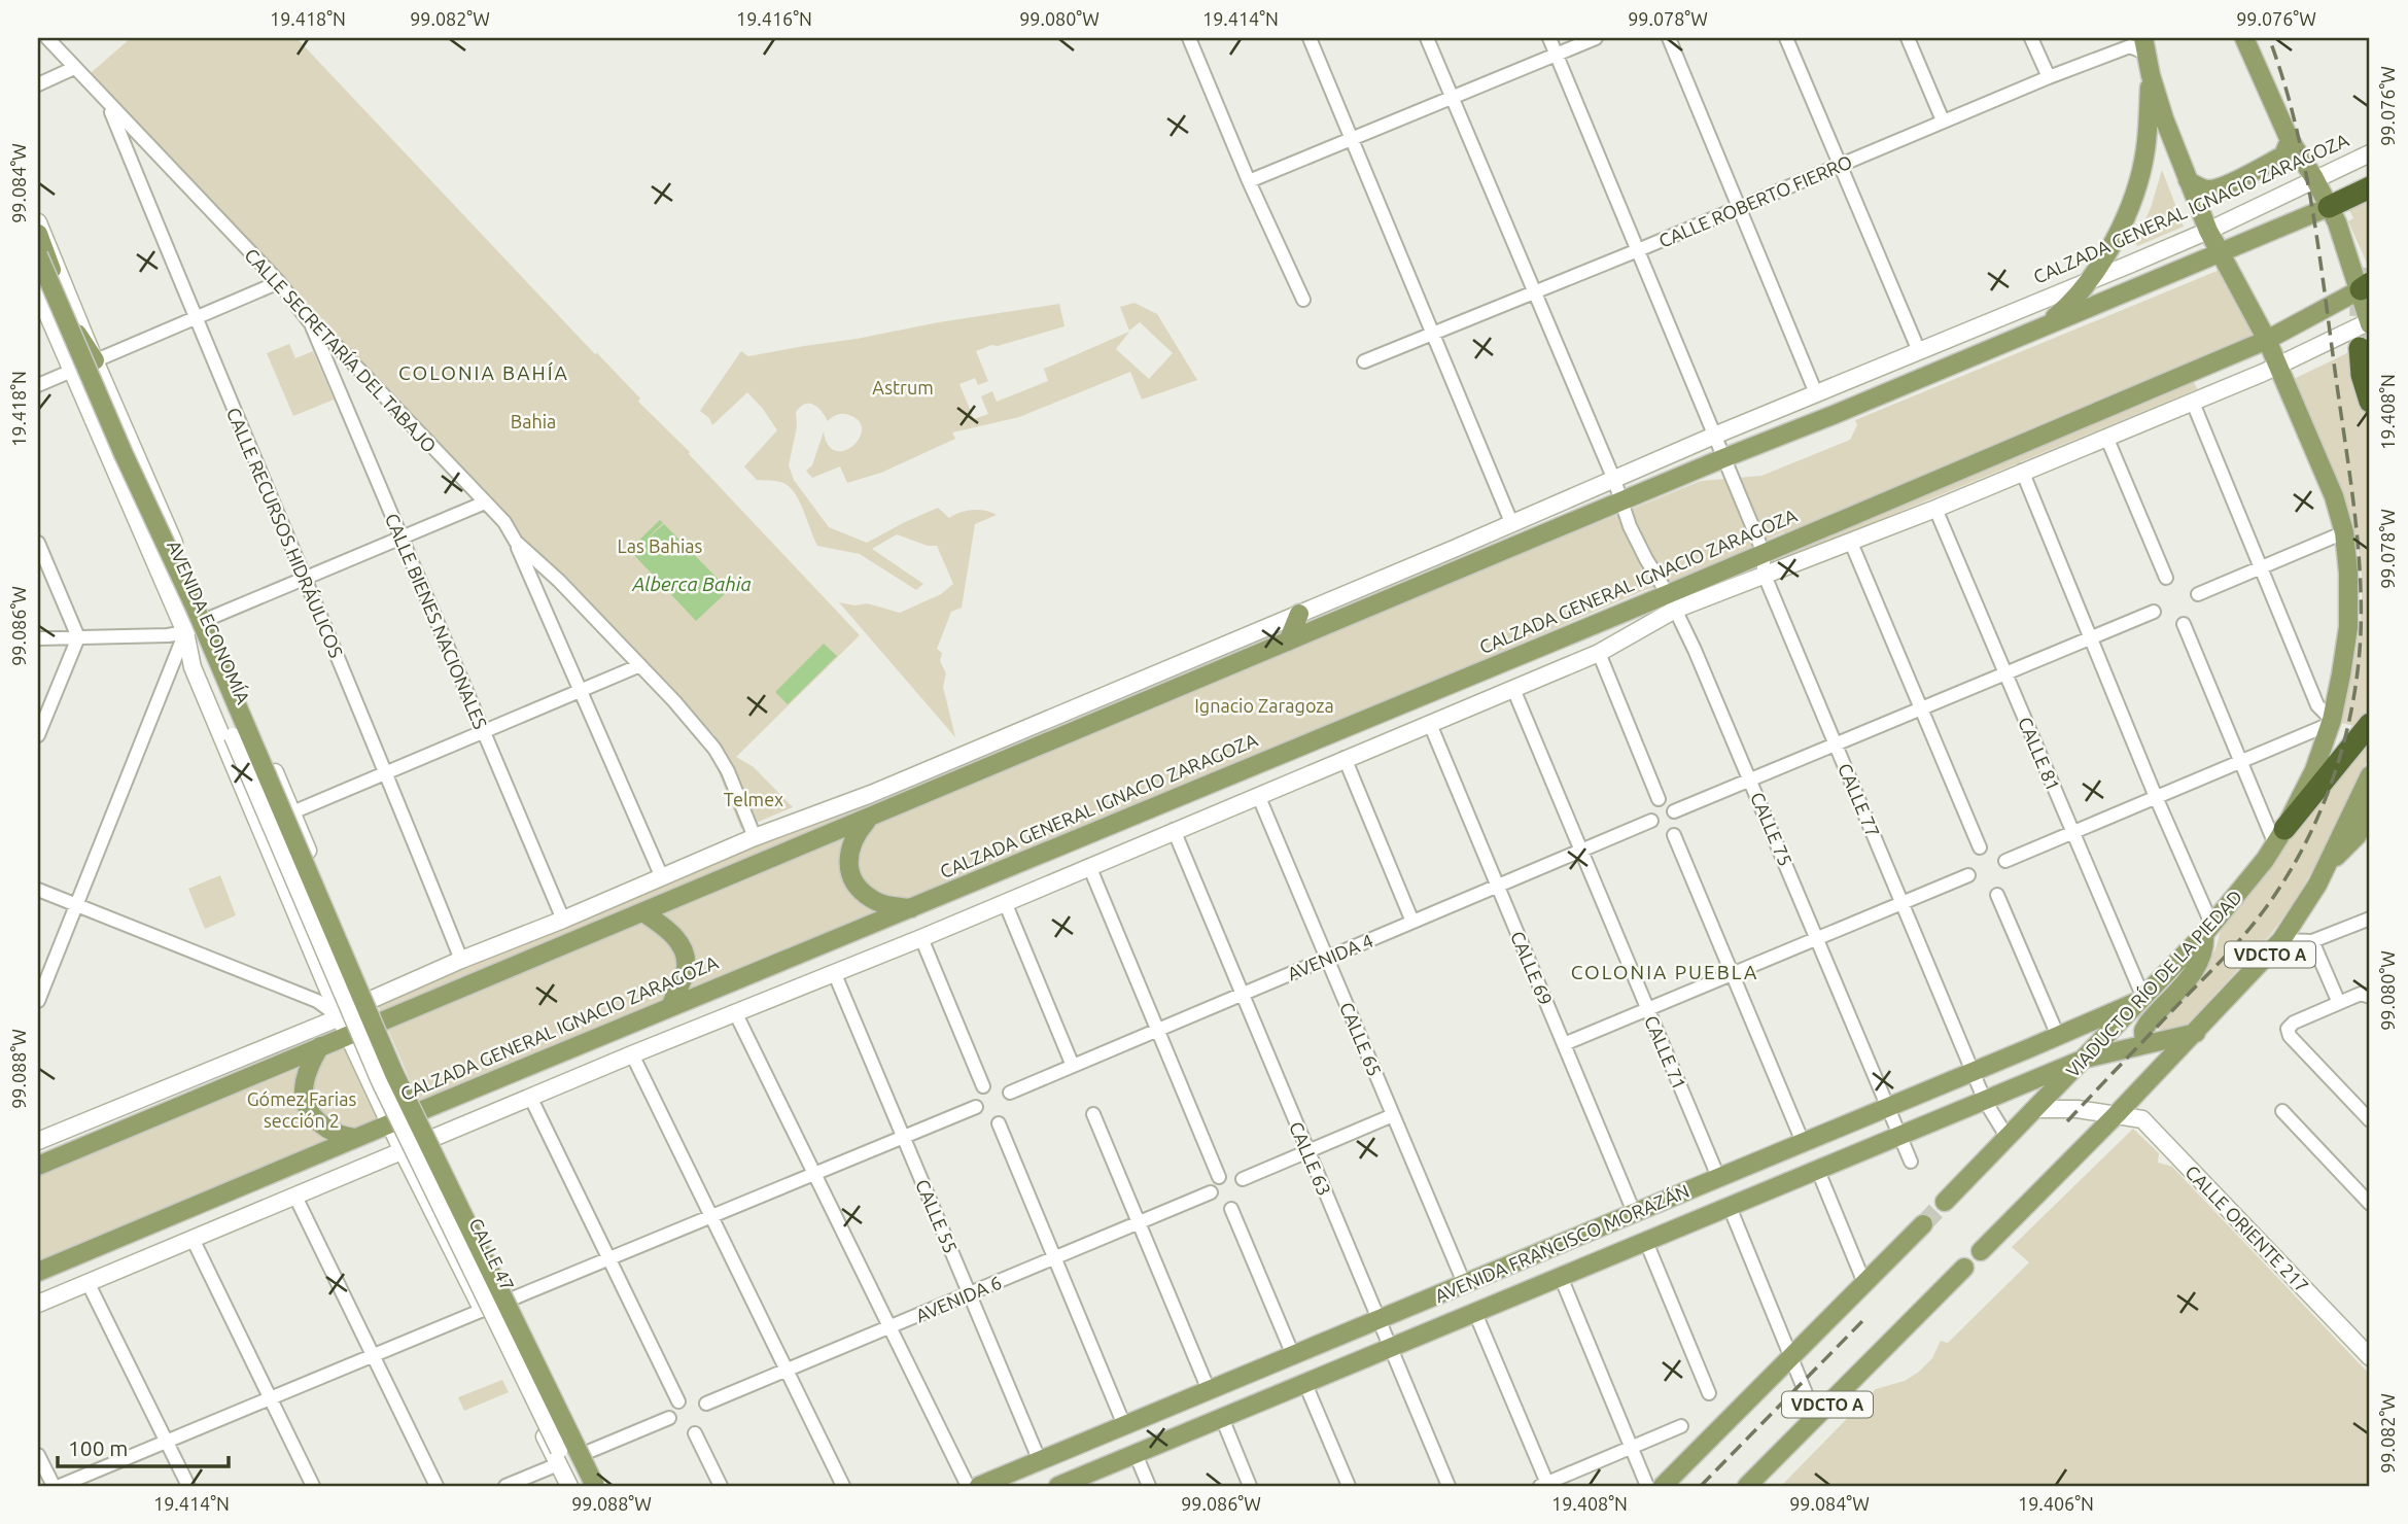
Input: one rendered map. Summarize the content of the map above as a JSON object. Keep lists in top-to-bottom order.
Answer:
{
  "streets": {
    "highway": ["CALZADA GENERAL IGNACIO ZARAGOZA"],
    "main road": [
      "AVENIDA ECONOMÍA",
      "VDCTO A",
      "VIADUCTO RÍO DE LA PIEDAD",
      "CALLE ORIENTE 217",
      "AVENIDA FRANCISCO MORAZÁN",
      "CALLE 47"
    ],
    "street": [
      "CALLE ROBERTO FIERRO",
      "CALLE SECRETARÍA DEL TABAJO",
      "CALLE RECURSOS HIDRÁULICOS",
      "CALLE BIENES NACIONALES",
      "CALLE 81",
      "CALLE 77",
      "CALLE 75",
      "AVENIDA 4",
      "CALLE 69",
      "CALLE 65",
      "CALLE 71",
      "CALLE 63",
      "CALLE 55",
      "AVENIDA 6"
    ]
  },
  "crossings": [
    ["CALLE ROBERTO FIERRO", "CALLE 77"],
    ["CALLE ROBERTO FIERRO", "CALLE 75"],
    ["CALZADA GENERAL IGNACIO ZARAGOZA", "CALLE SECRETARÍA DEL TABAJO"],
    ["CALZADA GENERAL IGNACIO ZARAGOZA", "CALLE RECURSOS HIDRÁULICOS"],
    ["CALZADA GENERAL IGNACIO ZARAGOZA", "CALLE BIENES NACIONALES"],
    ["CALZADA GENERAL IGNACIO ZARAGOZA", "AVENIDA ECONOMÍA"],
    ["CALZADA GENERAL IGNACIO ZARAGOZA", "CALLE 81"],
    ["CALZADA GENERAL IGNACIO ZARAGOZA", "CALLE 77"],
    ["CALZADA GENERAL IGNACIO ZARAGOZA", "CALLE 75"],
    ["CALZADA GENERAL IGNACIO ZARAGOZA", "CALLE 69"],
    ["CALZADA GENERAL IGNACIO ZARAGOZA", "VIADUCTO RÍO DE LA PIEDAD"],
    ["CALZADA GENERAL IGNACIO ZARAGOZA", "CALLE 65"],
    ["CALZADA GENERAL IGNACIO ZARAGOZA", "CALLE 71"],
    ["CALZADA GENERAL IGNACIO ZARAGOZA", "CALLE 63"],
    ["CALZADA GENERAL IGNACIO ZARAGOZA", "CALLE 55"],
    ["CALZADA GENERAL IGNACIO ZARAGOZA", "CALLE 47"],
    ["CALLE SECRETARÍA DEL TABAJO", "CALLE RECURSOS HIDRÁULICOS"],
    ["CALLE SECRETARÍA DEL TABAJO", "CALLE BIENES NACIONALES"],
    ["AVENIDA ECONOMÍA", "CALLE 47"],
    ["CALLE 81", "VIADUCTO RÍO DE LA PIEDAD"],
    ["CALLE 81", "AVENIDA FRANCISCO MORAZÁN"],
    ["CALLE 77", "VIADUCTO RÍO DE LA PIEDAD"],
    ["CALLE 77", "AVENIDA FRANCISCO MORAZÁN"],
    ["CALLE 75", "AVENIDA FRANCISCO MORAZÁN"],
    ["VDCTO A", "CALLE ORIENTE 217"],
    ["VDCTO A", "AVENIDA FRANCISCO MORAZÁN"],
    ["AVENIDA 4", "CALLE 69"],
    ["AVENIDA 4", "CALLE 65"],
    ["AVENIDA 4", "CALLE 71"],
    ["AVENIDA 4", "CALLE 63"],
    ["CALLE 69", "AVENIDA FRANCISCO MORAZÁN"],
    ["VIADUCTO RÍO DE LA PIEDAD", "CALLE ORIENTE 217"],
    ["VIADUCTO RÍO DE LA PIEDAD", "AVENIDA FRANCISCO MORAZÁN"],
    ["CALLE 65", "AVENIDA FRANCISCO MORAZÁN"],
    ["CALLE 71", "AVENIDA FRANCISCO MORAZÁN"],
    ["CALLE 63", "AVENIDA FRANCISCO MORAZÁN"],
    ["CALLE 55", "AVENIDA FRANCISCO MORAZÁN"],
    ["CALLE 55", "AVENIDA 6"]
  ],
  "districts": ["COLONIA BAHÍA", "COLONIA PUEBLA"],
  "water": ["Alberca Bahia"],
  "parks": [
    "Astrum",
    "Bahia",
    "Las Bahias",
    "Ignacio Zaragoza",
    "Telmex",
    "Gómez Farias sección 2"
  ],
  "scale_bar": "100 m",
  "coordinates": [
    "19.418°N",
    "99.082°W",
    "19.416°N",
    "99.080°W",
    "19.414°N",
    "99.078°W",
    "99.076°W",
    "99.084°W",
    "19.408°N",
    "99.086°W",
    "99.088°W",
    "19.406°N"
  ]
}
